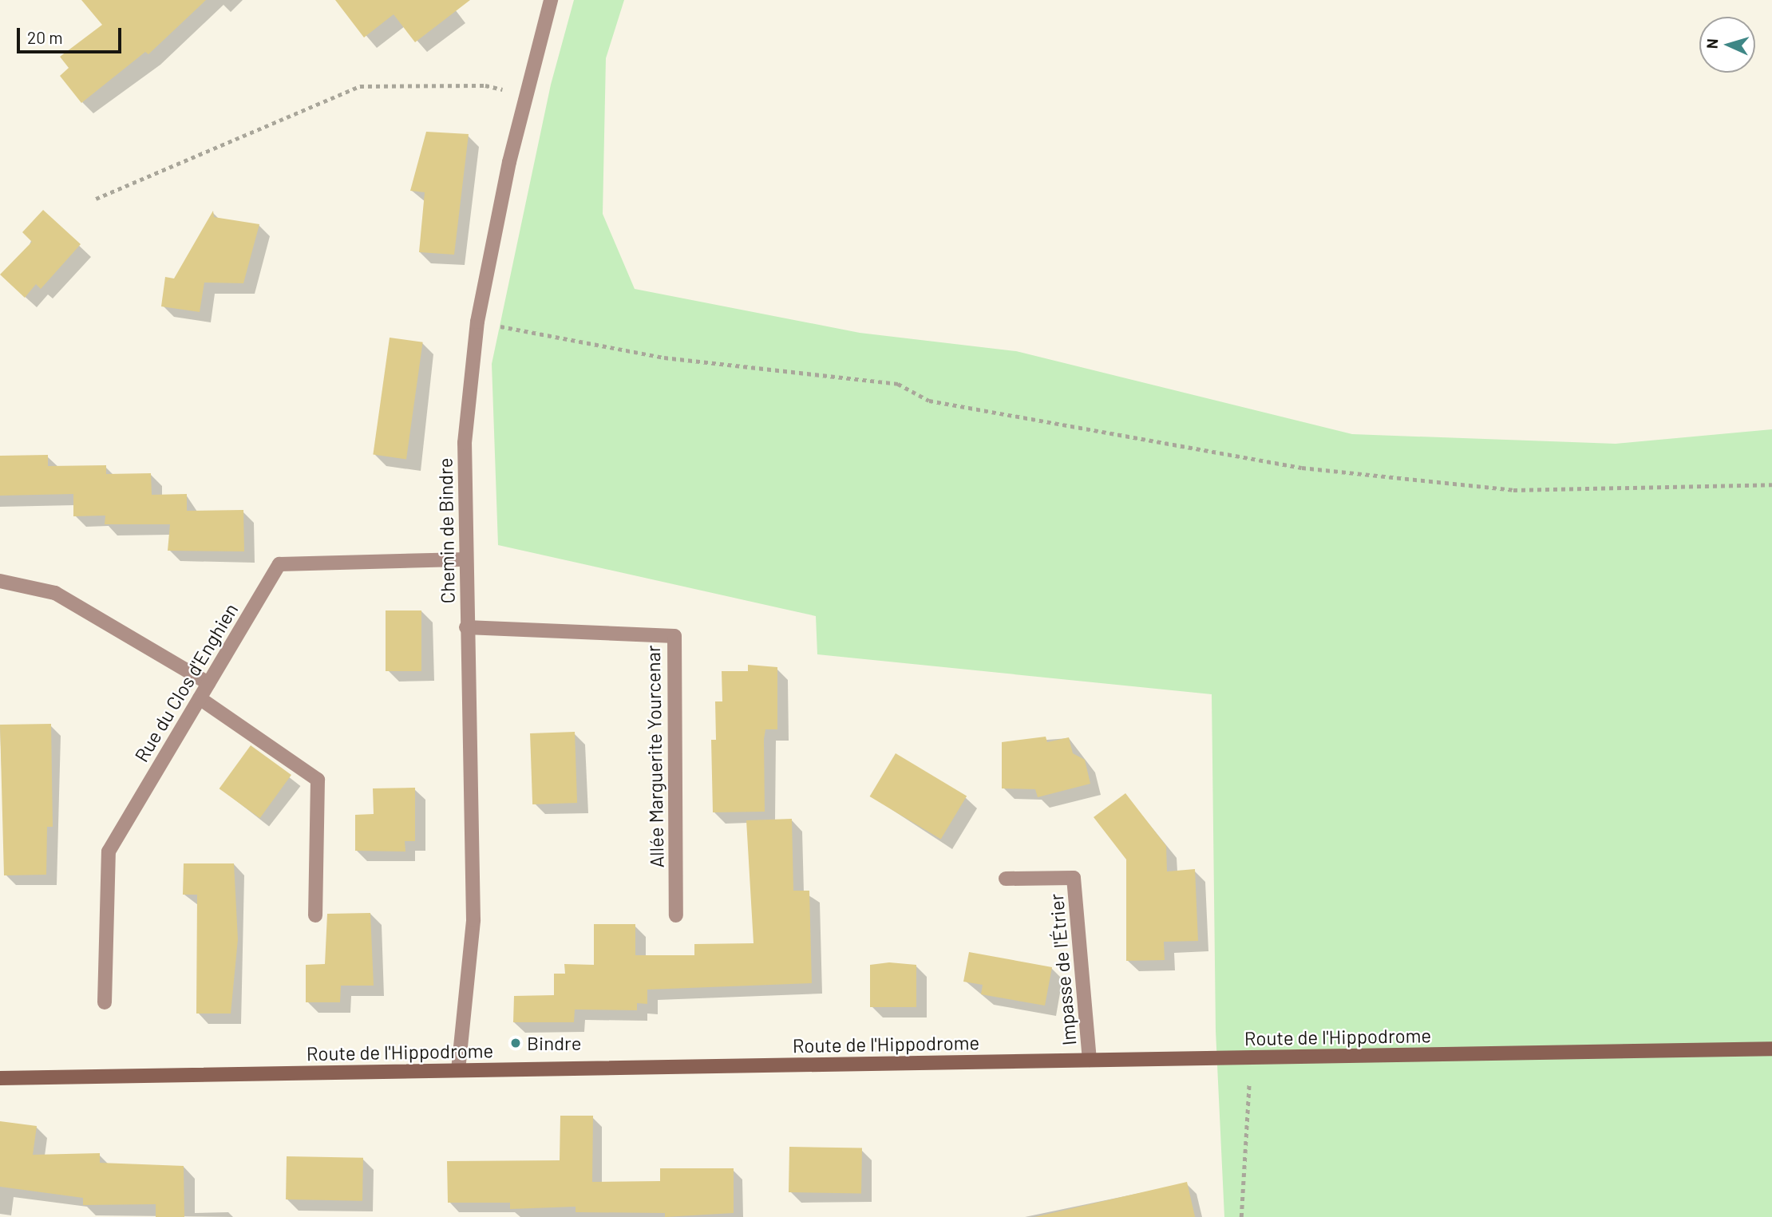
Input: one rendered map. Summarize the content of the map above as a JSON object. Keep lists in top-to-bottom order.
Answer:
{
  "streets": {
    "main road": ["Route de l'Hippodrome"],
    "street": [
      "Chemin de Bindre",
      "Rue du Clos d'Enghien",
      "Allée Marguerite Yourcenar",
      "Impasse de l'Étrier"
    ]
  },
  "crossings": [
    ["Chemin de Bindre", "Rue du Clos d'Enghien"],
    ["Chemin de Bindre", "Allée Marguerite Yourcenar"],
    ["Chemin de Bindre", "Route de l'Hippodrome"],
    ["Impasse de l'Étrier", "Route de l'Hippodrome"]
  ],
  "places": ["Bindre"],
  "scale_bar": "20 m",
  "north": "left"
}
